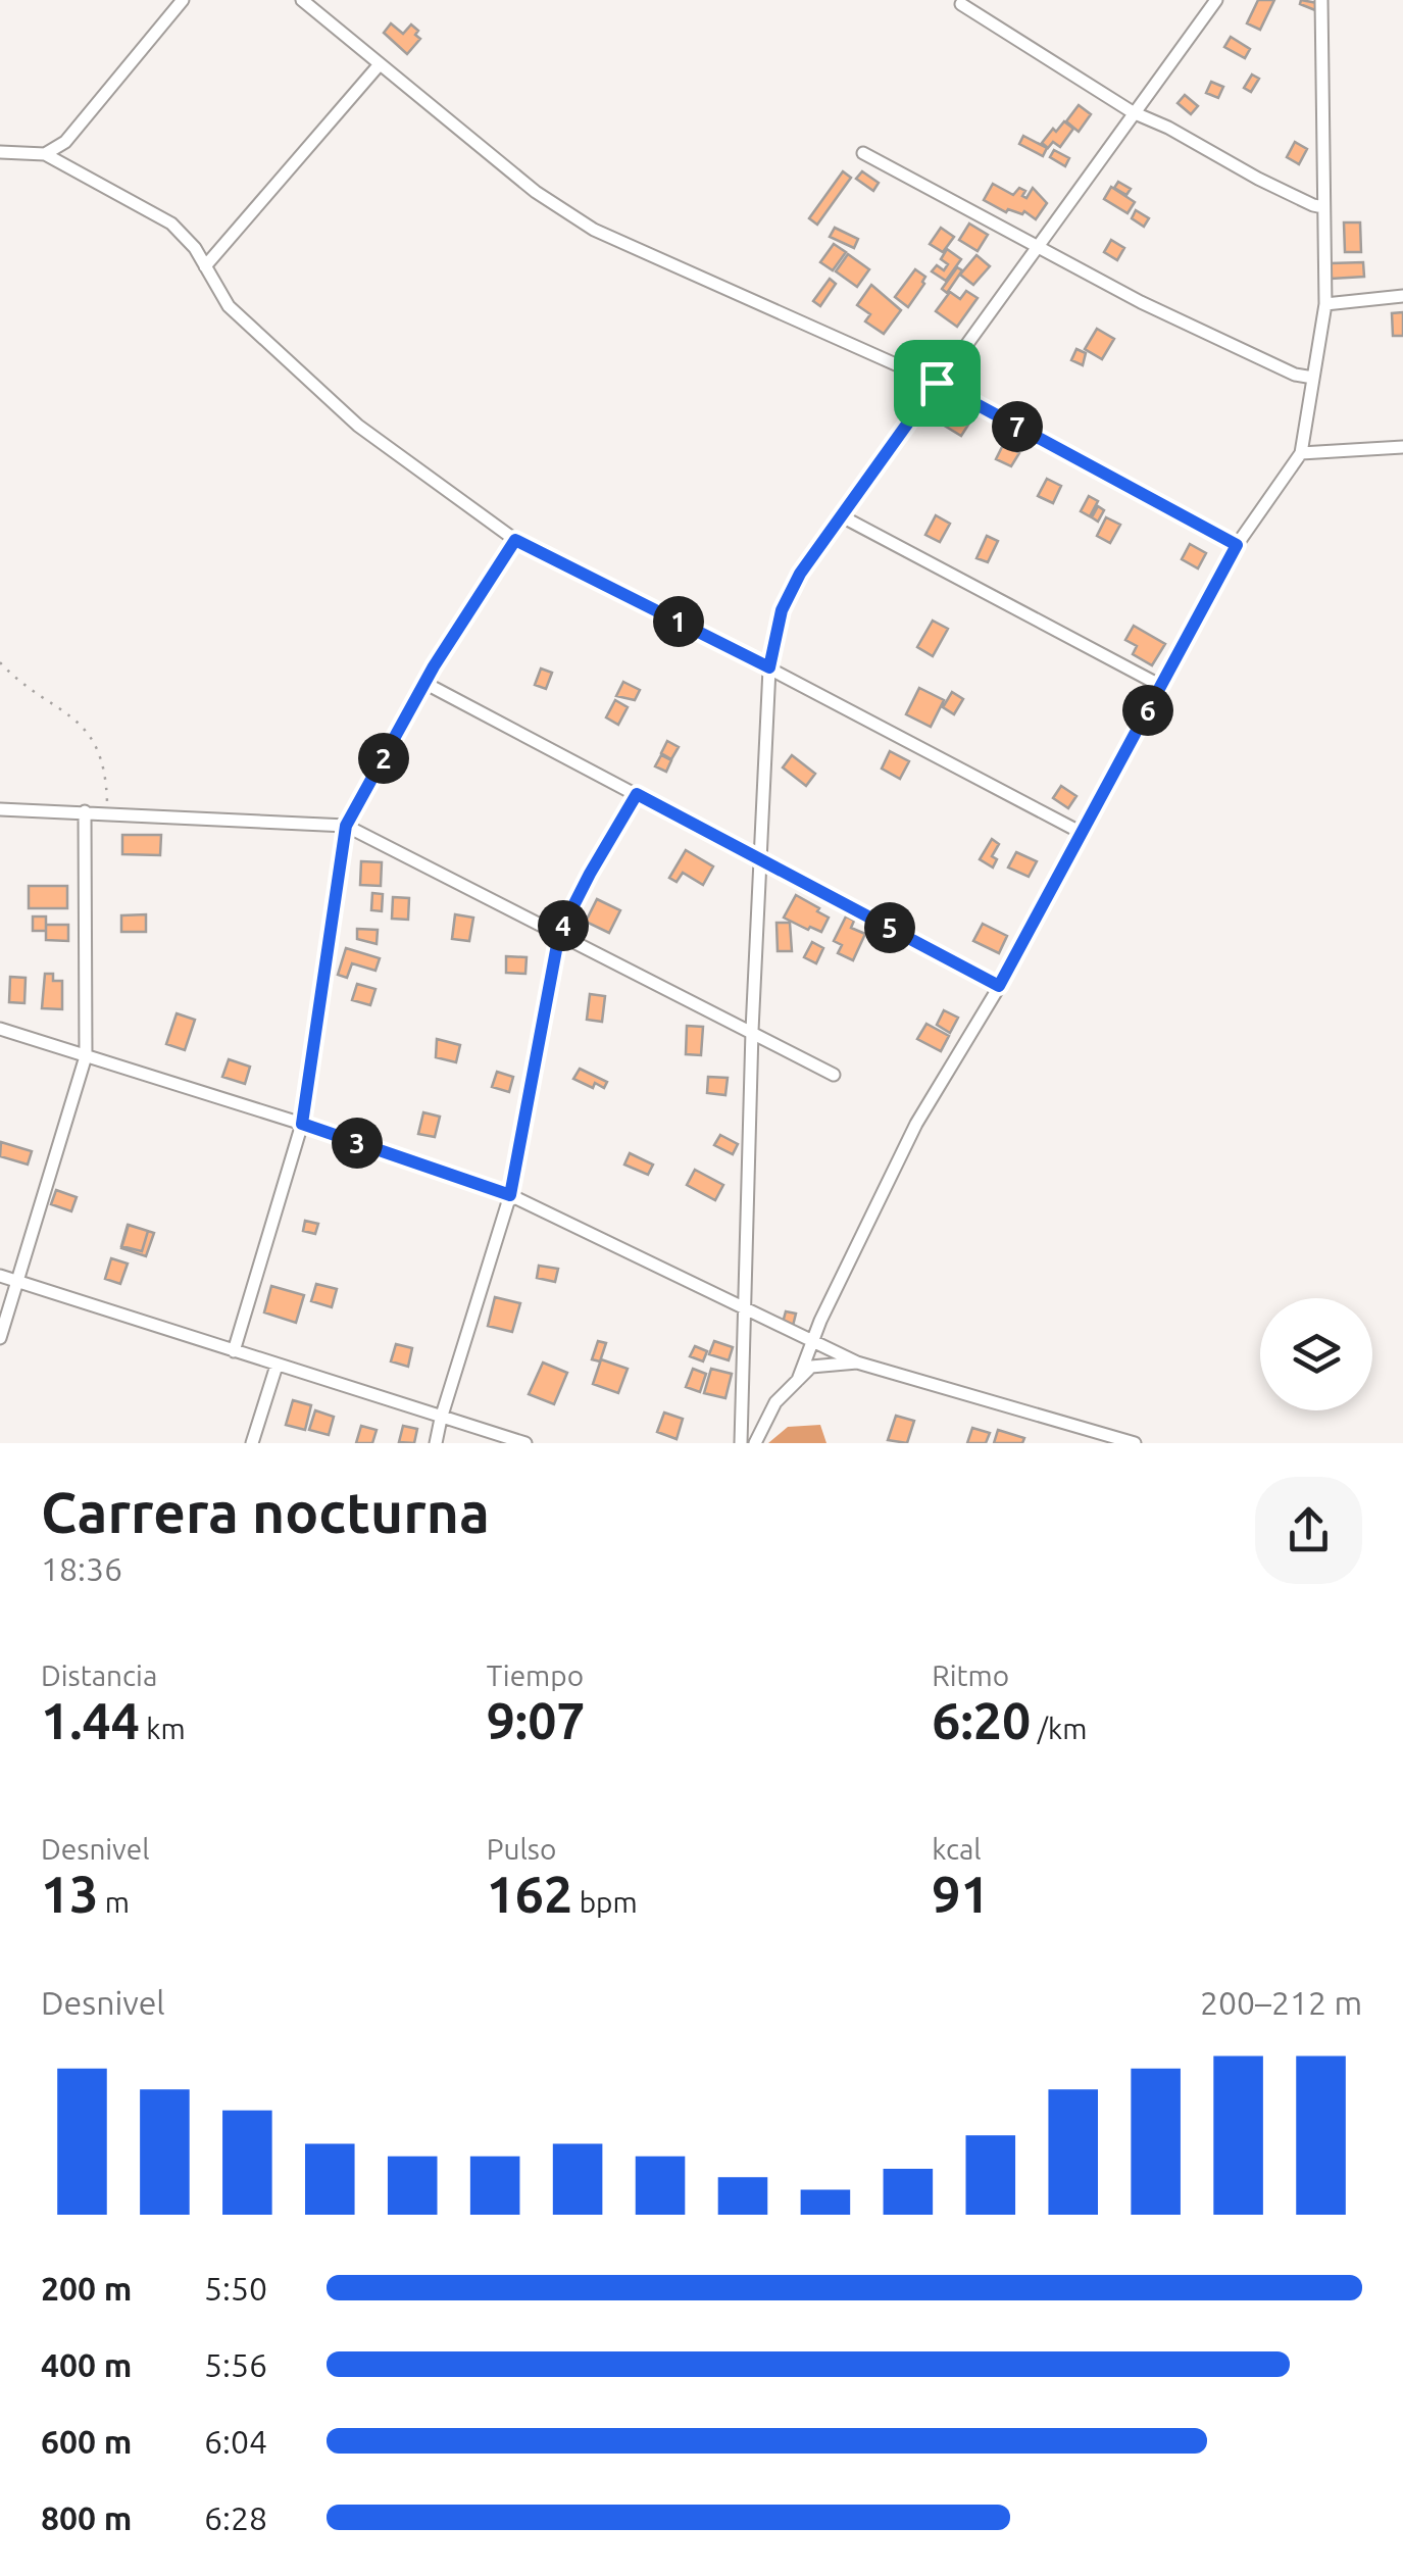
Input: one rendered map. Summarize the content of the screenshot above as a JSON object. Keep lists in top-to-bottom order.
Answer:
{
  "page": {
    "pins": [
      "7",
      "1",
      "6",
      "2",
      "4",
      "5",
      "3"
    ],
    "heading": ["Carrera nocturna", "18:36"],
    "stats": [
      ["Distancia", "1.44 km"],
      ["Tiempo", "9:07"],
      ["Ritmo", "6:20 /km"],
      ["Desnivel", "13 m"],
      ["Pulso", "162 bpm"],
      ["kcal", "91"]
    ],
    "chart": ["Desnivel", "200–212 m"],
    "list": [
      {
        "name": "200 m",
        "note": "5:50"
      },
      {
        "name": "400 m",
        "note": "5:56"
      },
      {
        "name": "600 m",
        "note": "6:04"
      },
      {
        "name": "800 m",
        "note": "6:28"
      }
    ]
  }
}
